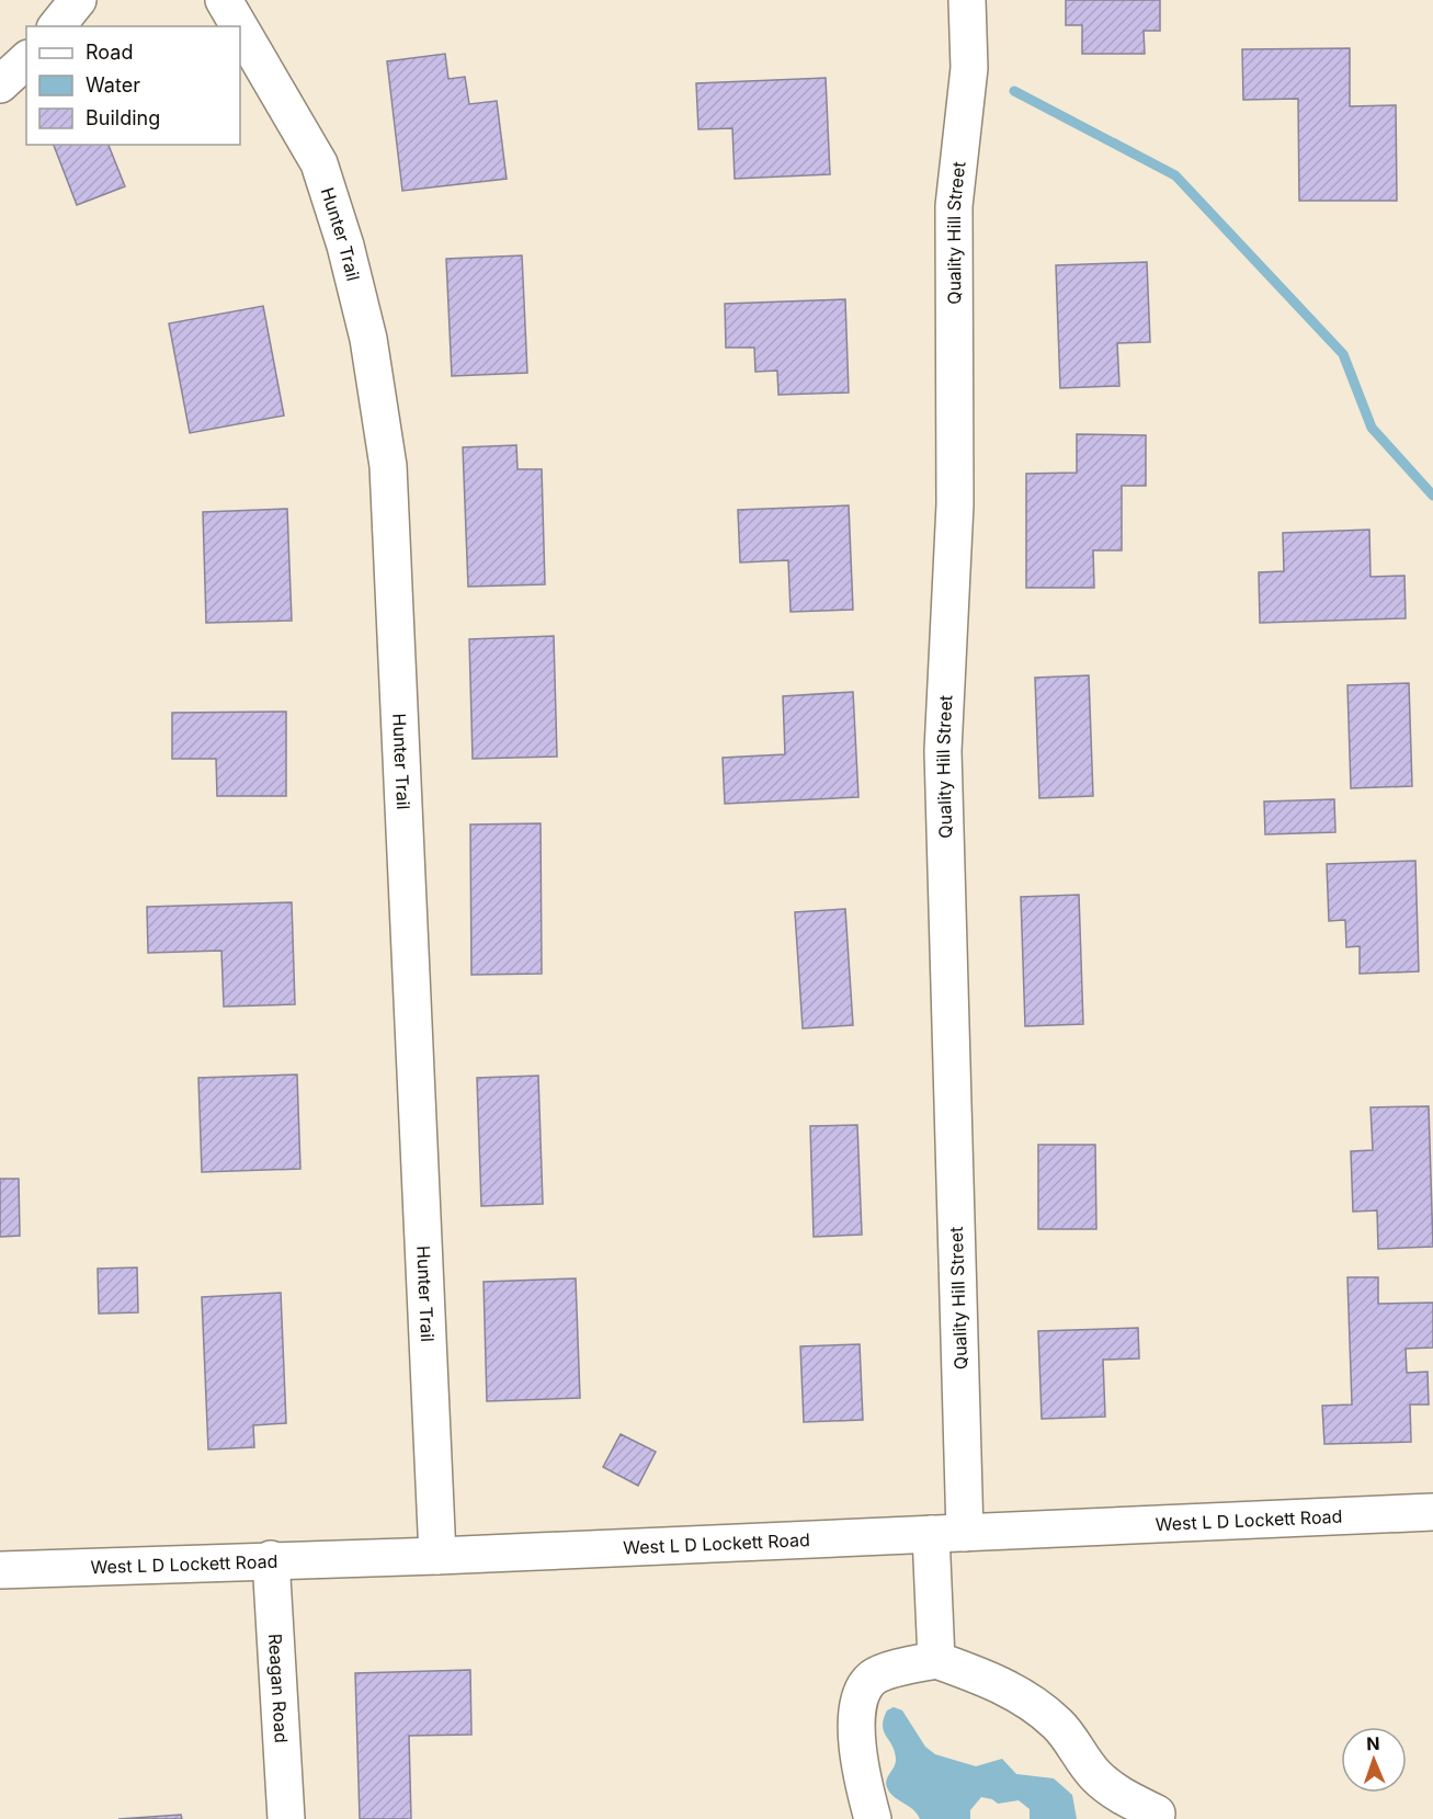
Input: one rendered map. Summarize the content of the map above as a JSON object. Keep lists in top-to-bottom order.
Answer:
{
  "streets": {
    "street": [
      "Hunter Trail",
      "Quality Hill Street",
      "West L D Lockett Road",
      "Reagan Road"
    ]
  },
  "crossings": [
    ["Hunter Trail", "West L D Lockett Road"],
    ["Quality Hill Street", "West L D Lockett Road"],
    ["West L D Lockett Road", "Reagan Road"]
  ],
  "legend": ["Road", "Water", "Building"],
  "north": "top"
}
